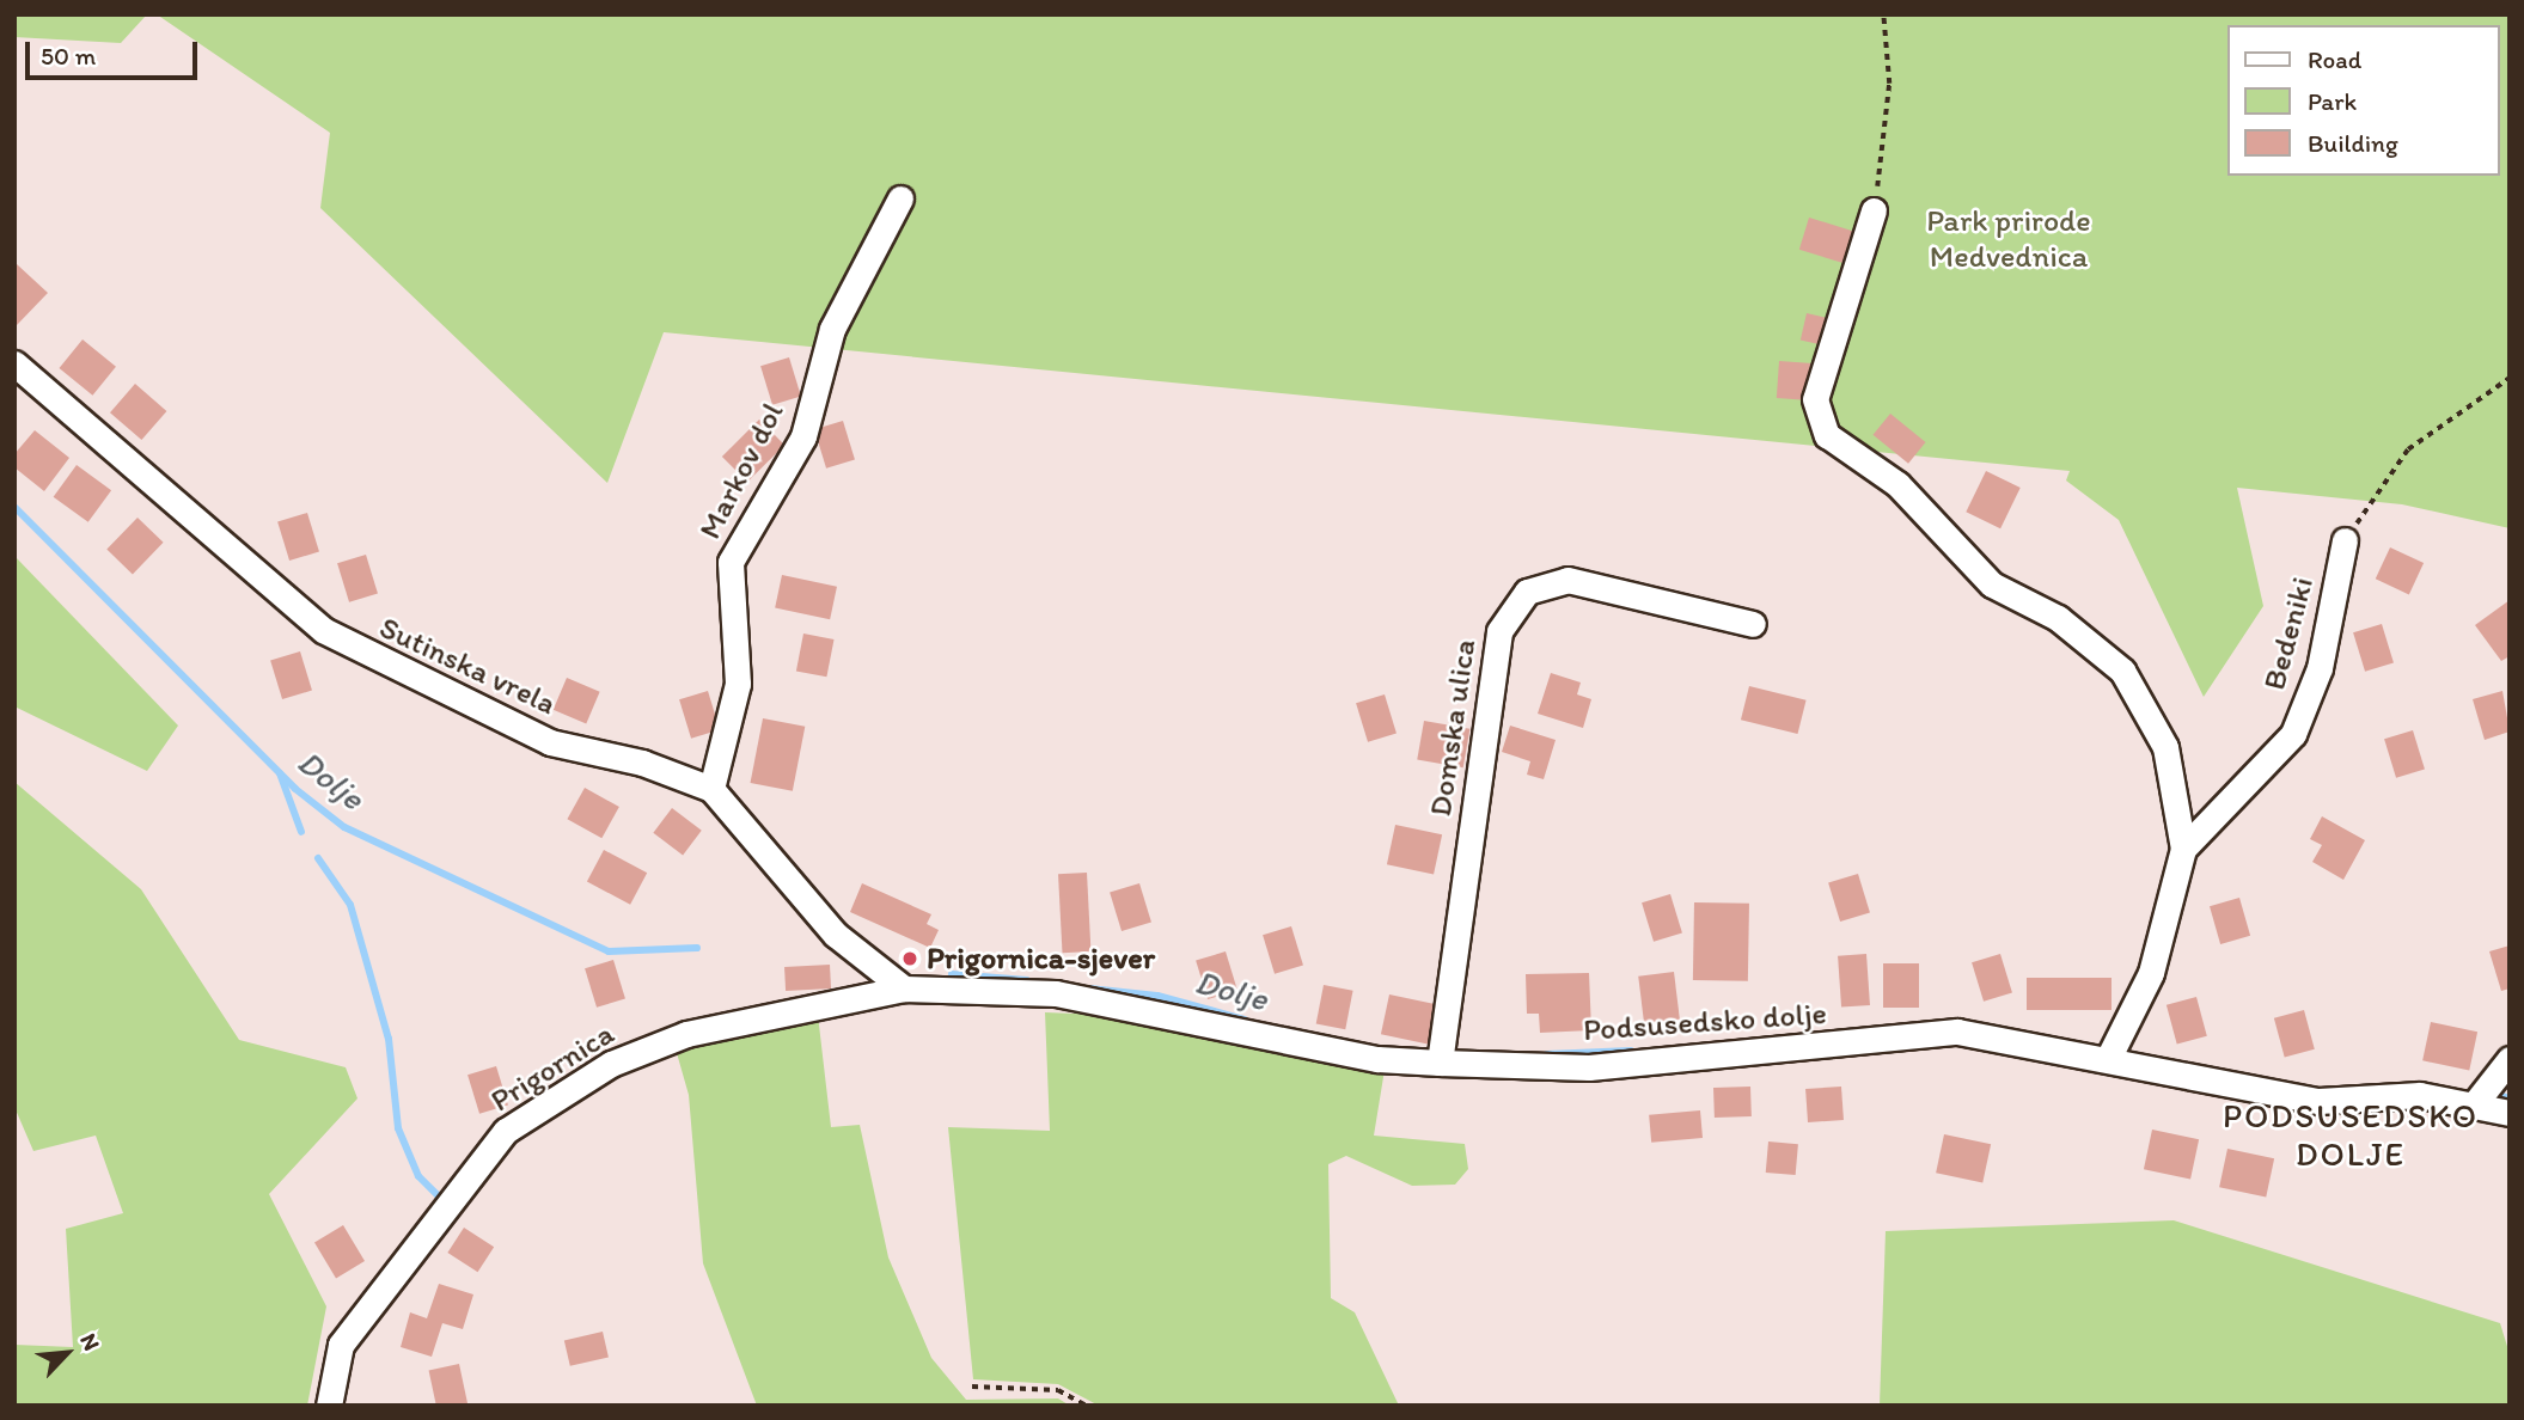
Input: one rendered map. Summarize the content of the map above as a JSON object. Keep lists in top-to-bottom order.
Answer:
{
  "streets": {
    "street": [
      "Markov dol",
      "Bedeniki",
      "Sutinska vrela",
      "Domska ulica",
      "Podsusedsko dolje",
      "Prigornica"
    ]
  },
  "crossings": [
    ["Markov dol", "Sutinska vrela"],
    ["Sutinska vrela", "Podsusedsko dolje"],
    ["Sutinska vrela", "Prigornica"],
    ["Domska ulica", "Podsusedsko dolje"],
    ["Podsusedsko dolje", "Prigornica"]
  ],
  "districts": ["PODSUSEDSKO DOLJE"],
  "water": ["Dolje"],
  "parks": ["Park prirode Medvednica"],
  "places": ["Prigornica-sjever"],
  "legend": ["Road", "Park", "Building"],
  "scale_bar": "50 m",
  "north": "top right"
}
